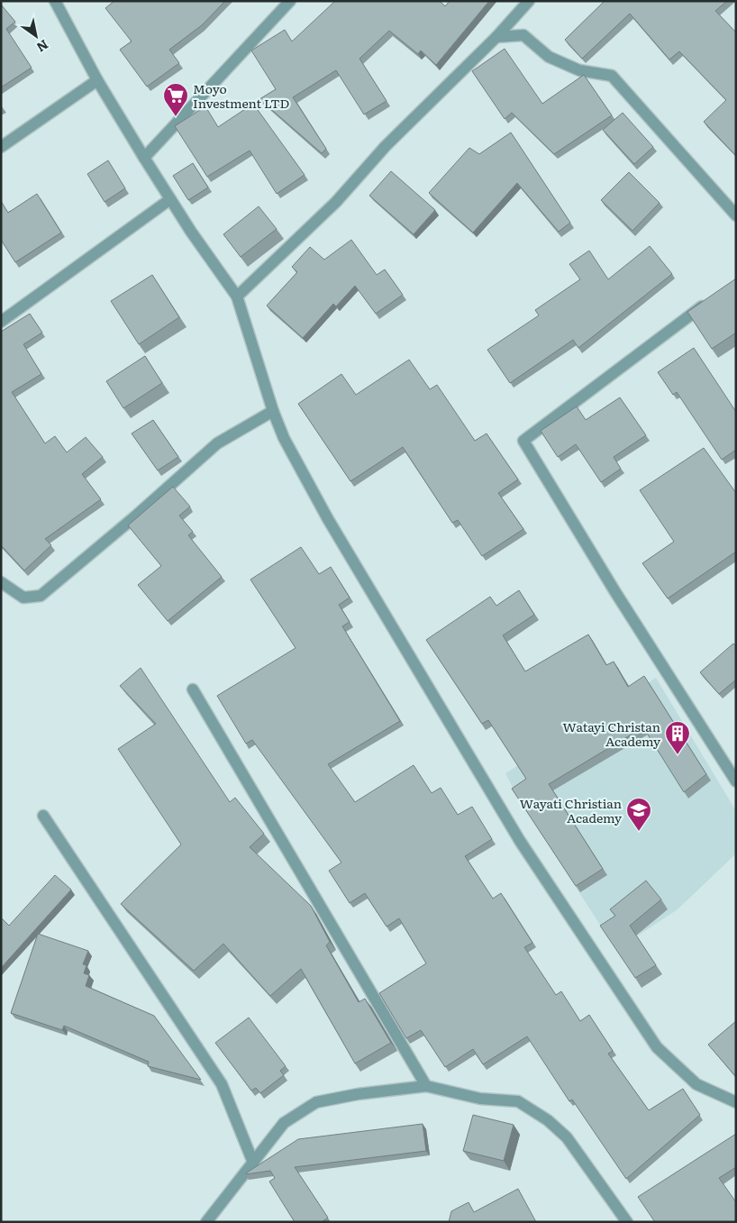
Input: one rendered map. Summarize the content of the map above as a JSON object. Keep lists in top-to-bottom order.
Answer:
{
  "places": {
    "supermarket": ["Moyo Investment LTD"],
    "building": ["Watayi Christan Academy"],
    "school or university": ["Wayati Christian Academy"]
  },
  "north": "bottom right"
}
